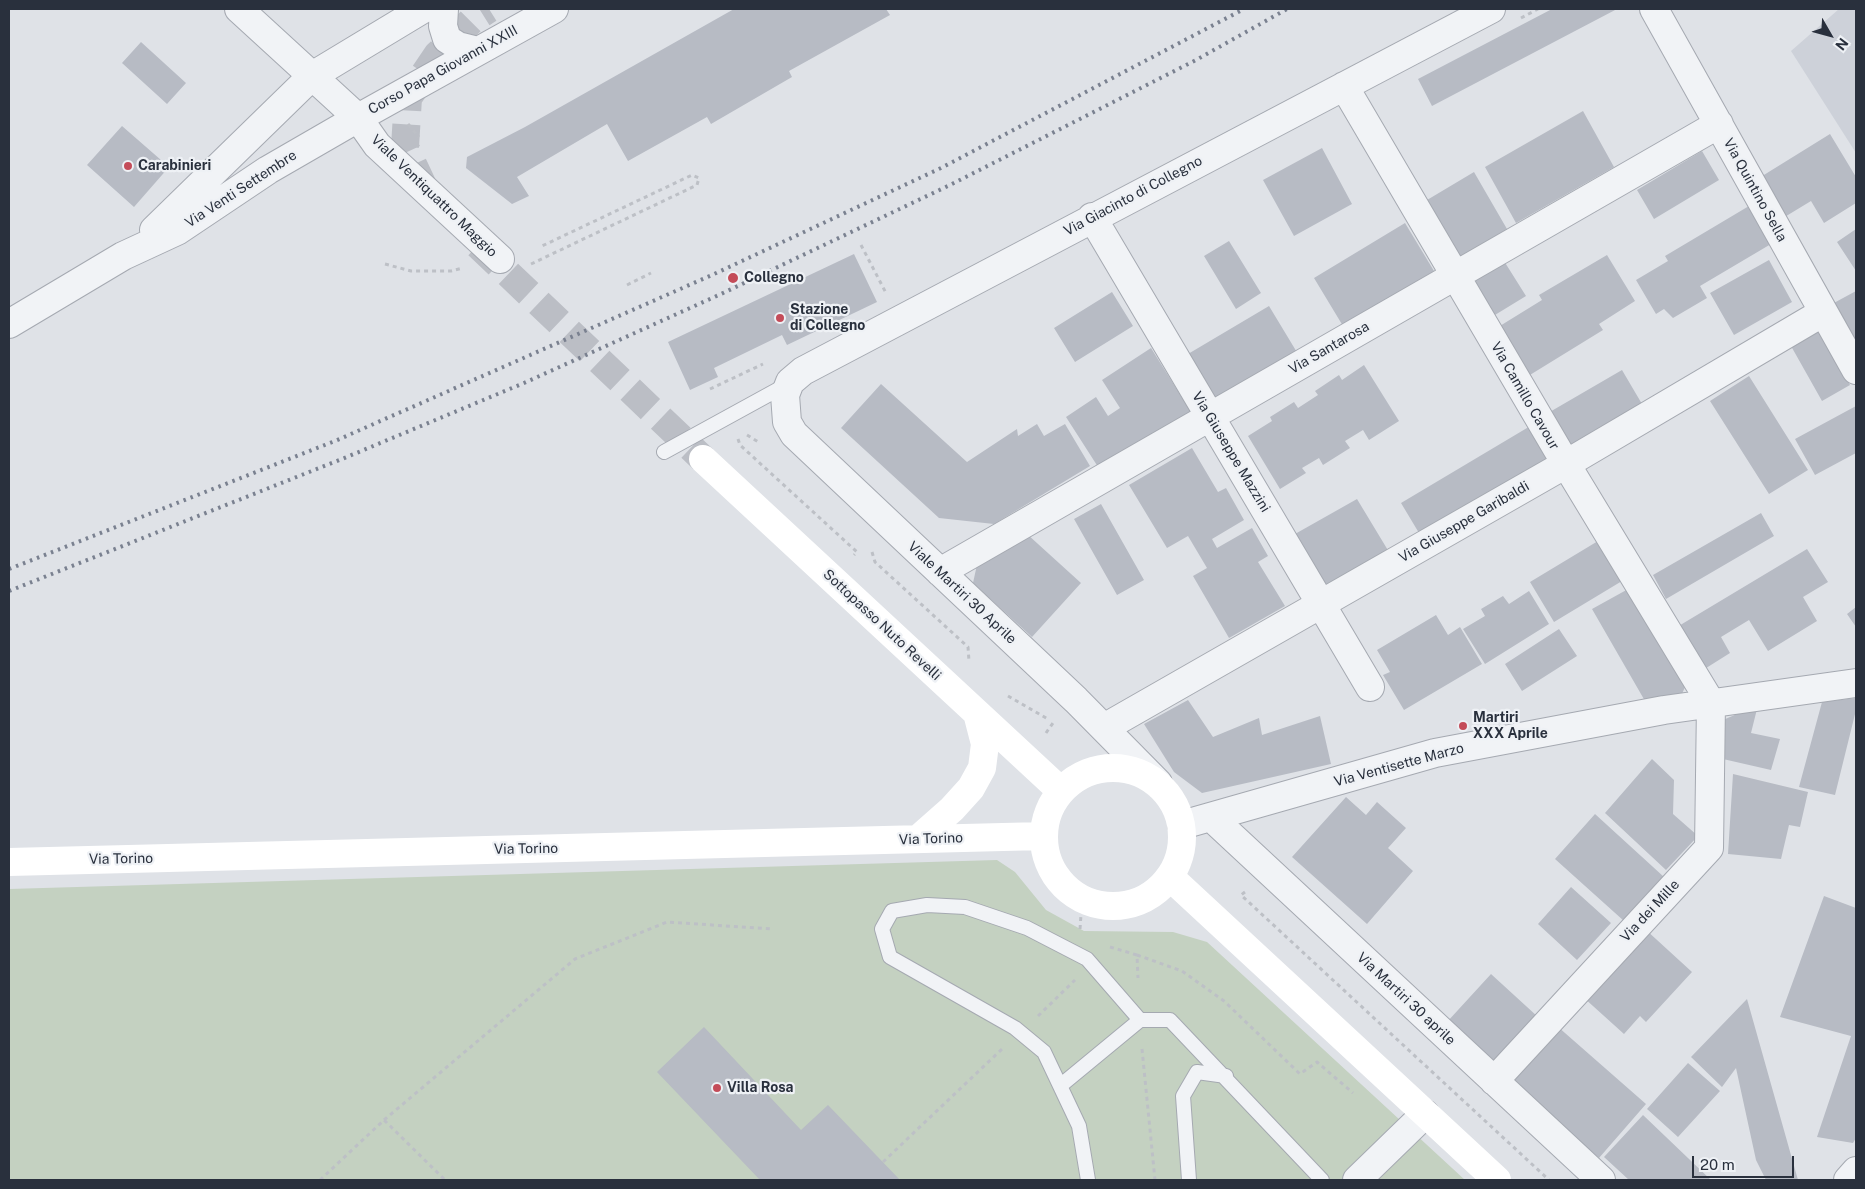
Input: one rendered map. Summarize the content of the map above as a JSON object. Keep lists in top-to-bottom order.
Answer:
{
  "streets": {
    "street": [
      "Corso Papa Giovanni XXIII",
      "Via Venti Settembre",
      "Via Quintino Sella",
      "Viale Ventiquattro Maggio",
      "Via Giacinto di Collegno",
      "Via Santarosa",
      "Via Camillo Cavour",
      "Via Giuseppe Mazzini",
      "Via Giuseppe Garibaldi",
      "Viale Martiri 30 Aprile",
      "Sottopasso Nuto Revelli",
      "Via Ventisette Marzo",
      "Via Torino",
      "Via dei Mille",
      "Via Martiri 30 aprile"
    ]
  },
  "crossings": [
    ["Corso Papa Giovanni XXIII", "Via Venti Settembre"],
    ["Corso Papa Giovanni XXIII", "Viale Ventiquattro Maggio"],
    ["Via Venti Settembre", "Viale Ventiquattro Maggio"],
    ["Via Quintino Sella", "Via Santarosa"],
    ["Via Quintino Sella", "Via Giuseppe Garibaldi"],
    ["Via Giacinto di Collegno", "Via Camillo Cavour"],
    ["Via Giacinto di Collegno", "Via Giuseppe Mazzini"],
    ["Via Giacinto di Collegno", "Viale Martiri 30 Aprile"],
    ["Via Santarosa", "Via Camillo Cavour"],
    ["Via Santarosa", "Via Giuseppe Mazzini"],
    ["Via Santarosa", "Viale Martiri 30 Aprile"],
    ["Via Camillo Cavour", "Via Giuseppe Garibaldi"],
    ["Via Camillo Cavour", "Via Ventisette Marzo"],
    ["Via Camillo Cavour", "Via dei Mille"],
    ["Via Giuseppe Mazzini", "Via Giuseppe Garibaldi"],
    ["Via Giuseppe Garibaldi", "Viale Martiri 30 Aprile"],
    ["Viale Martiri 30 Aprile", "Sottopasso Nuto Revelli"],
    ["Viale Martiri 30 Aprile", "Via Ventisette Marzo"],
    ["Viale Martiri 30 Aprile", "Via Torino"],
    ["Sottopasso Nuto Revelli", "Via Ventisette Marzo"],
    ["Sottopasso Nuto Revelli", "Via Torino"],
    ["Via Ventisette Marzo", "Via Torino"],
    ["Via Ventisette Marzo", "Via dei Mille"],
    ["Via Ventisette Marzo", "Via Martiri 30 aprile"],
    ["Via dei Mille", "Via Martiri 30 aprile"]
  ],
  "places": [
    "Carabinieri",
    "Collegno",
    "Stazione di Collegno",
    "Martiri XXX Aprile",
    "Villa Rosa"
  ],
  "scale_bar": "20 m",
  "north": "bottom right"
}
